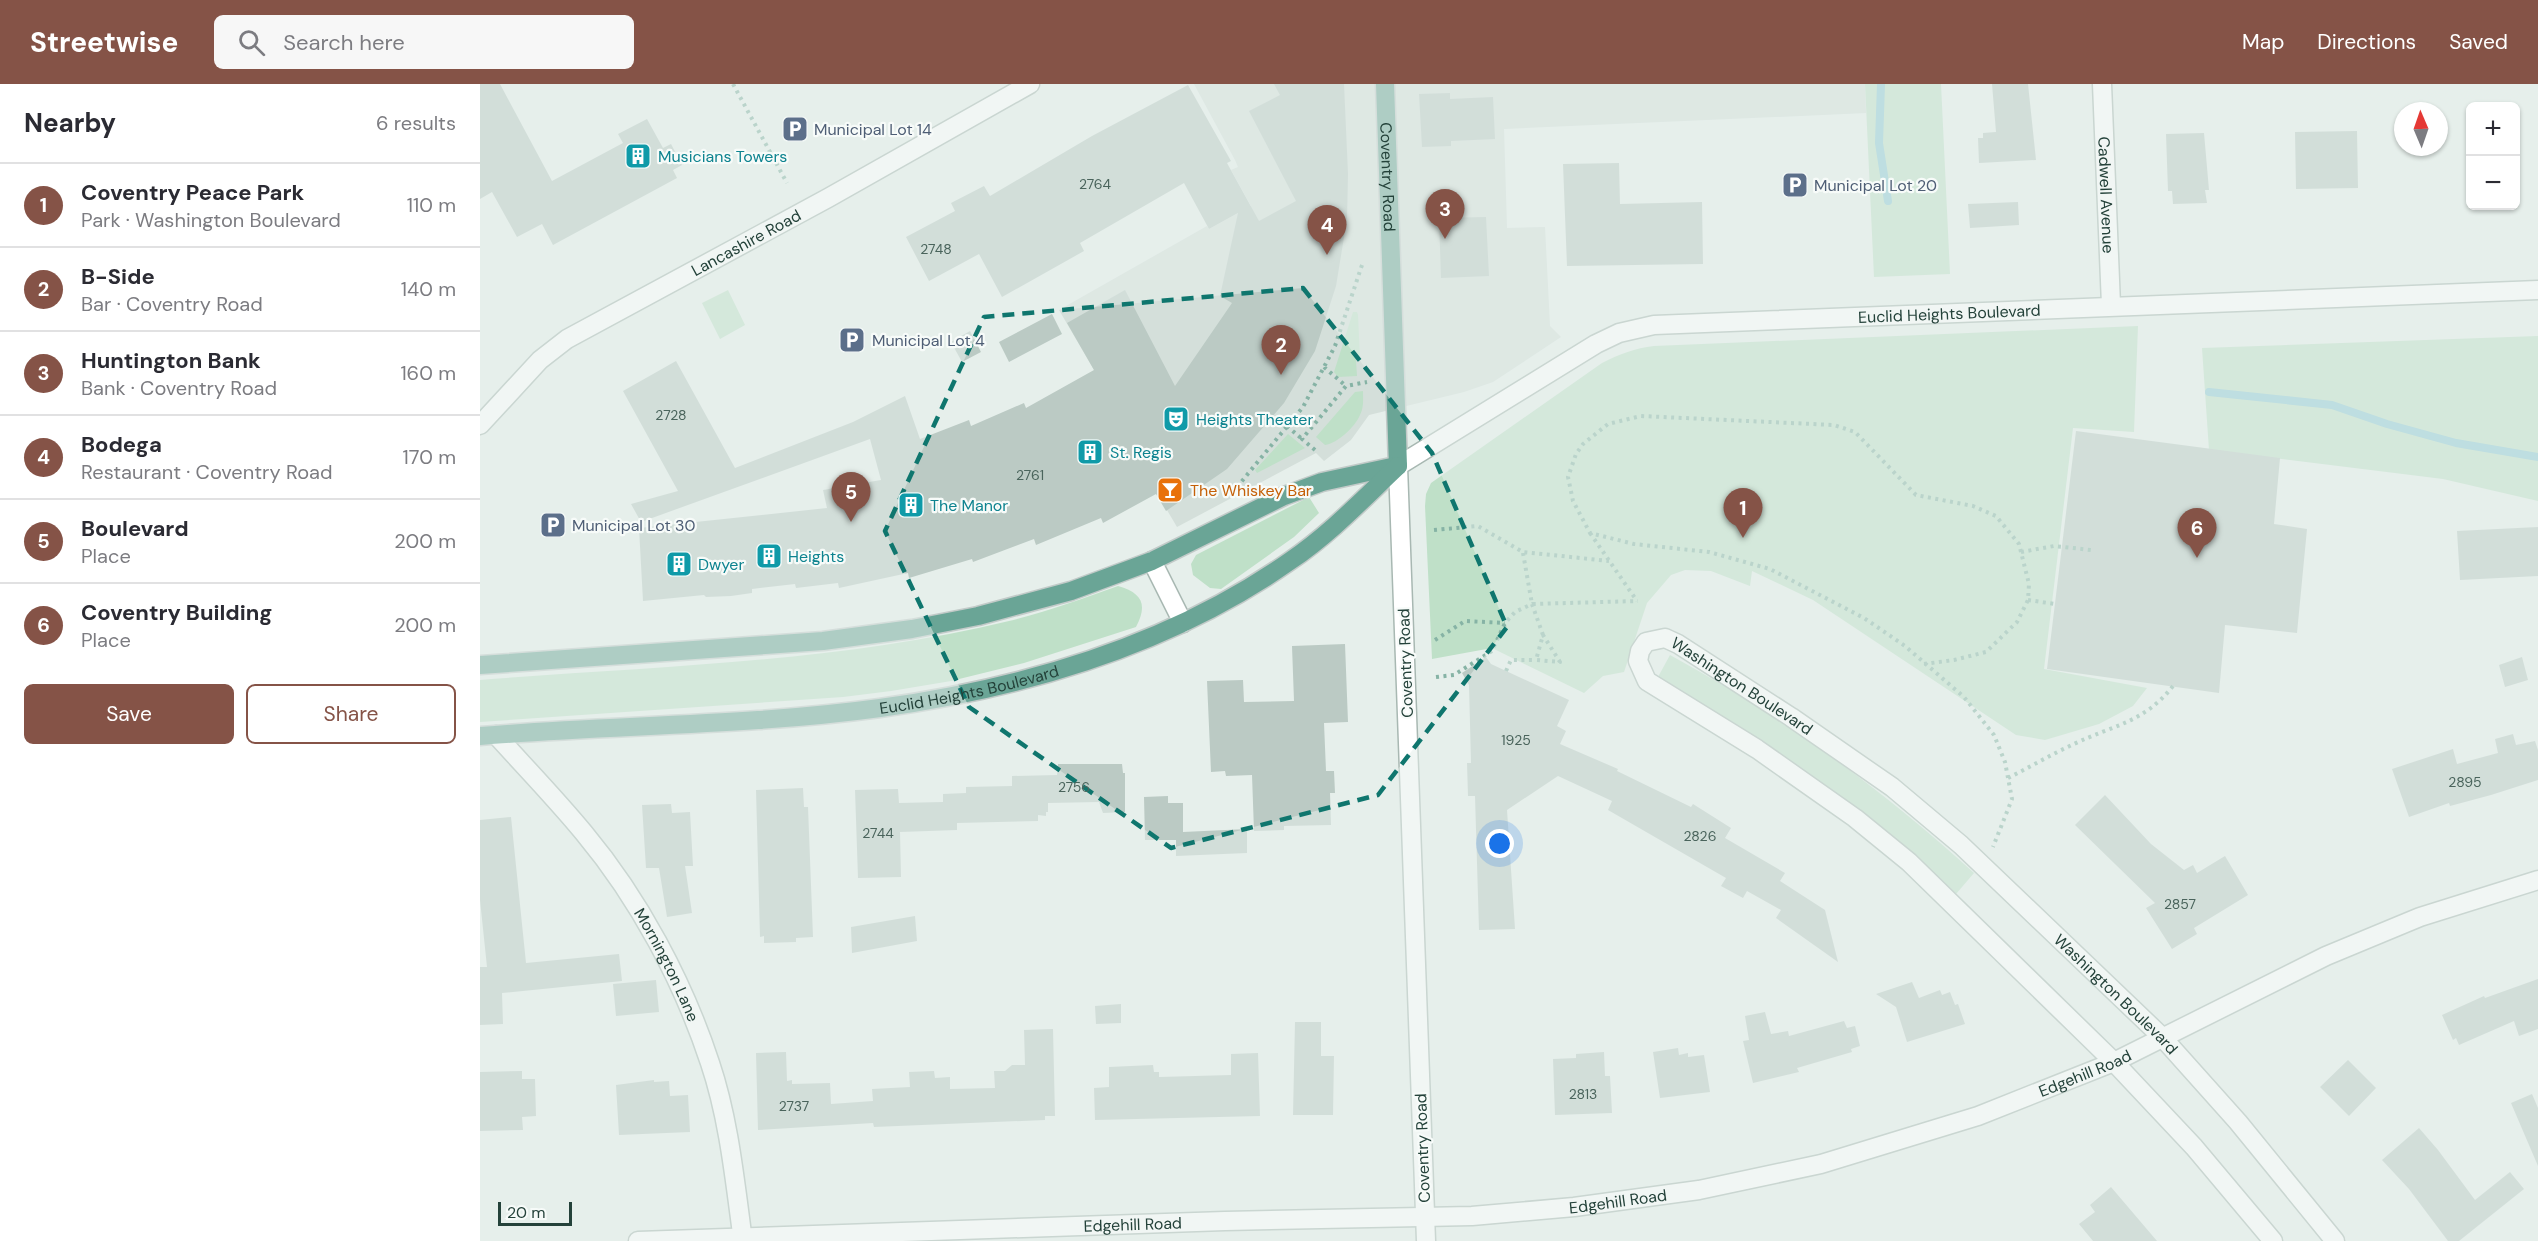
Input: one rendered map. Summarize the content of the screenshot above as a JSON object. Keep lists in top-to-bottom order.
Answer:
{
  "streets": {
    "main road": ["Coventry Road", "Euclid Heights Boulevard"],
    "street": [
      "Cadwell Avenue",
      "Lancashire Road",
      "Washington Boulevard",
      "Mornington Lane",
      "Edgehill Road"
    ]
  },
  "crossings": [
    ["Coventry Road", "Euclid Heights Boulevard"],
    ["Coventry Road", "Edgehill Road"],
    ["Cadwell Avenue", "Euclid Heights Boulevard"],
    ["Euclid Heights Boulevard", "Mornington Lane"],
    ["Washington Boulevard", "Edgehill Road"],
    ["Mornington Lane", "Edgehill Road"]
  ],
  "places": {
    "parking": [
      "Municipal Lot 14",
      "Municipal Lot 20",
      "Municipal Lot 4",
      "Municipal Lot 30"
    ],
    "building": [
      "Musicians Towers",
      "St. Regis",
      "The Manor",
      "Heights",
      "Dwyer"
    ],
    "theatre": ["Heights Theater"],
    "bar": ["The Whiskey Bar"]
  },
  "house_numbers": [
    "2764",
    "2748",
    "2728",
    "2761",
    "1925",
    "2895",
    "2756",
    "2744",
    "2826",
    "2857",
    "2813",
    "2737"
  ],
  "scale_bar": "20 m",
  "north": "top",
  "page": {
    "header": "Streetwise",
    "search": "Search here",
    "nav": ["Map", "Directions", "Saved"],
    "heading": ["Nearby", "6 results"],
    "map_buttons": ["+", "−"],
    "list": [
      {
        "mark": "1",
        "name": "Coventry Peace Park",
        "note": "Park · Washington Boulevard",
        "value": "110 m"
      },
      {
        "mark": "2",
        "name": "B-Side",
        "note": "Bar · Coventry Road",
        "value": "140 m"
      },
      {
        "mark": "3",
        "name": "Huntington Bank",
        "note": "Bank · Coventry Road",
        "value": "160 m"
      },
      {
        "mark": "4",
        "name": "Bodega",
        "note": "Restaurant · Coventry Road",
        "value": "170 m"
      },
      {
        "mark": "5",
        "name": "Boulevard",
        "note": "Place",
        "value": "200 m"
      },
      {
        "mark": "6",
        "name": "Coventry Building",
        "note": "Place",
        "value": "200 m"
      }
    ],
    "pins": [
      "3",
      "4",
      "2",
      "5",
      "1",
      "6"
    ],
    "buttons": ["Save", "Share"],
    "scale": "20 m"
  }
}
